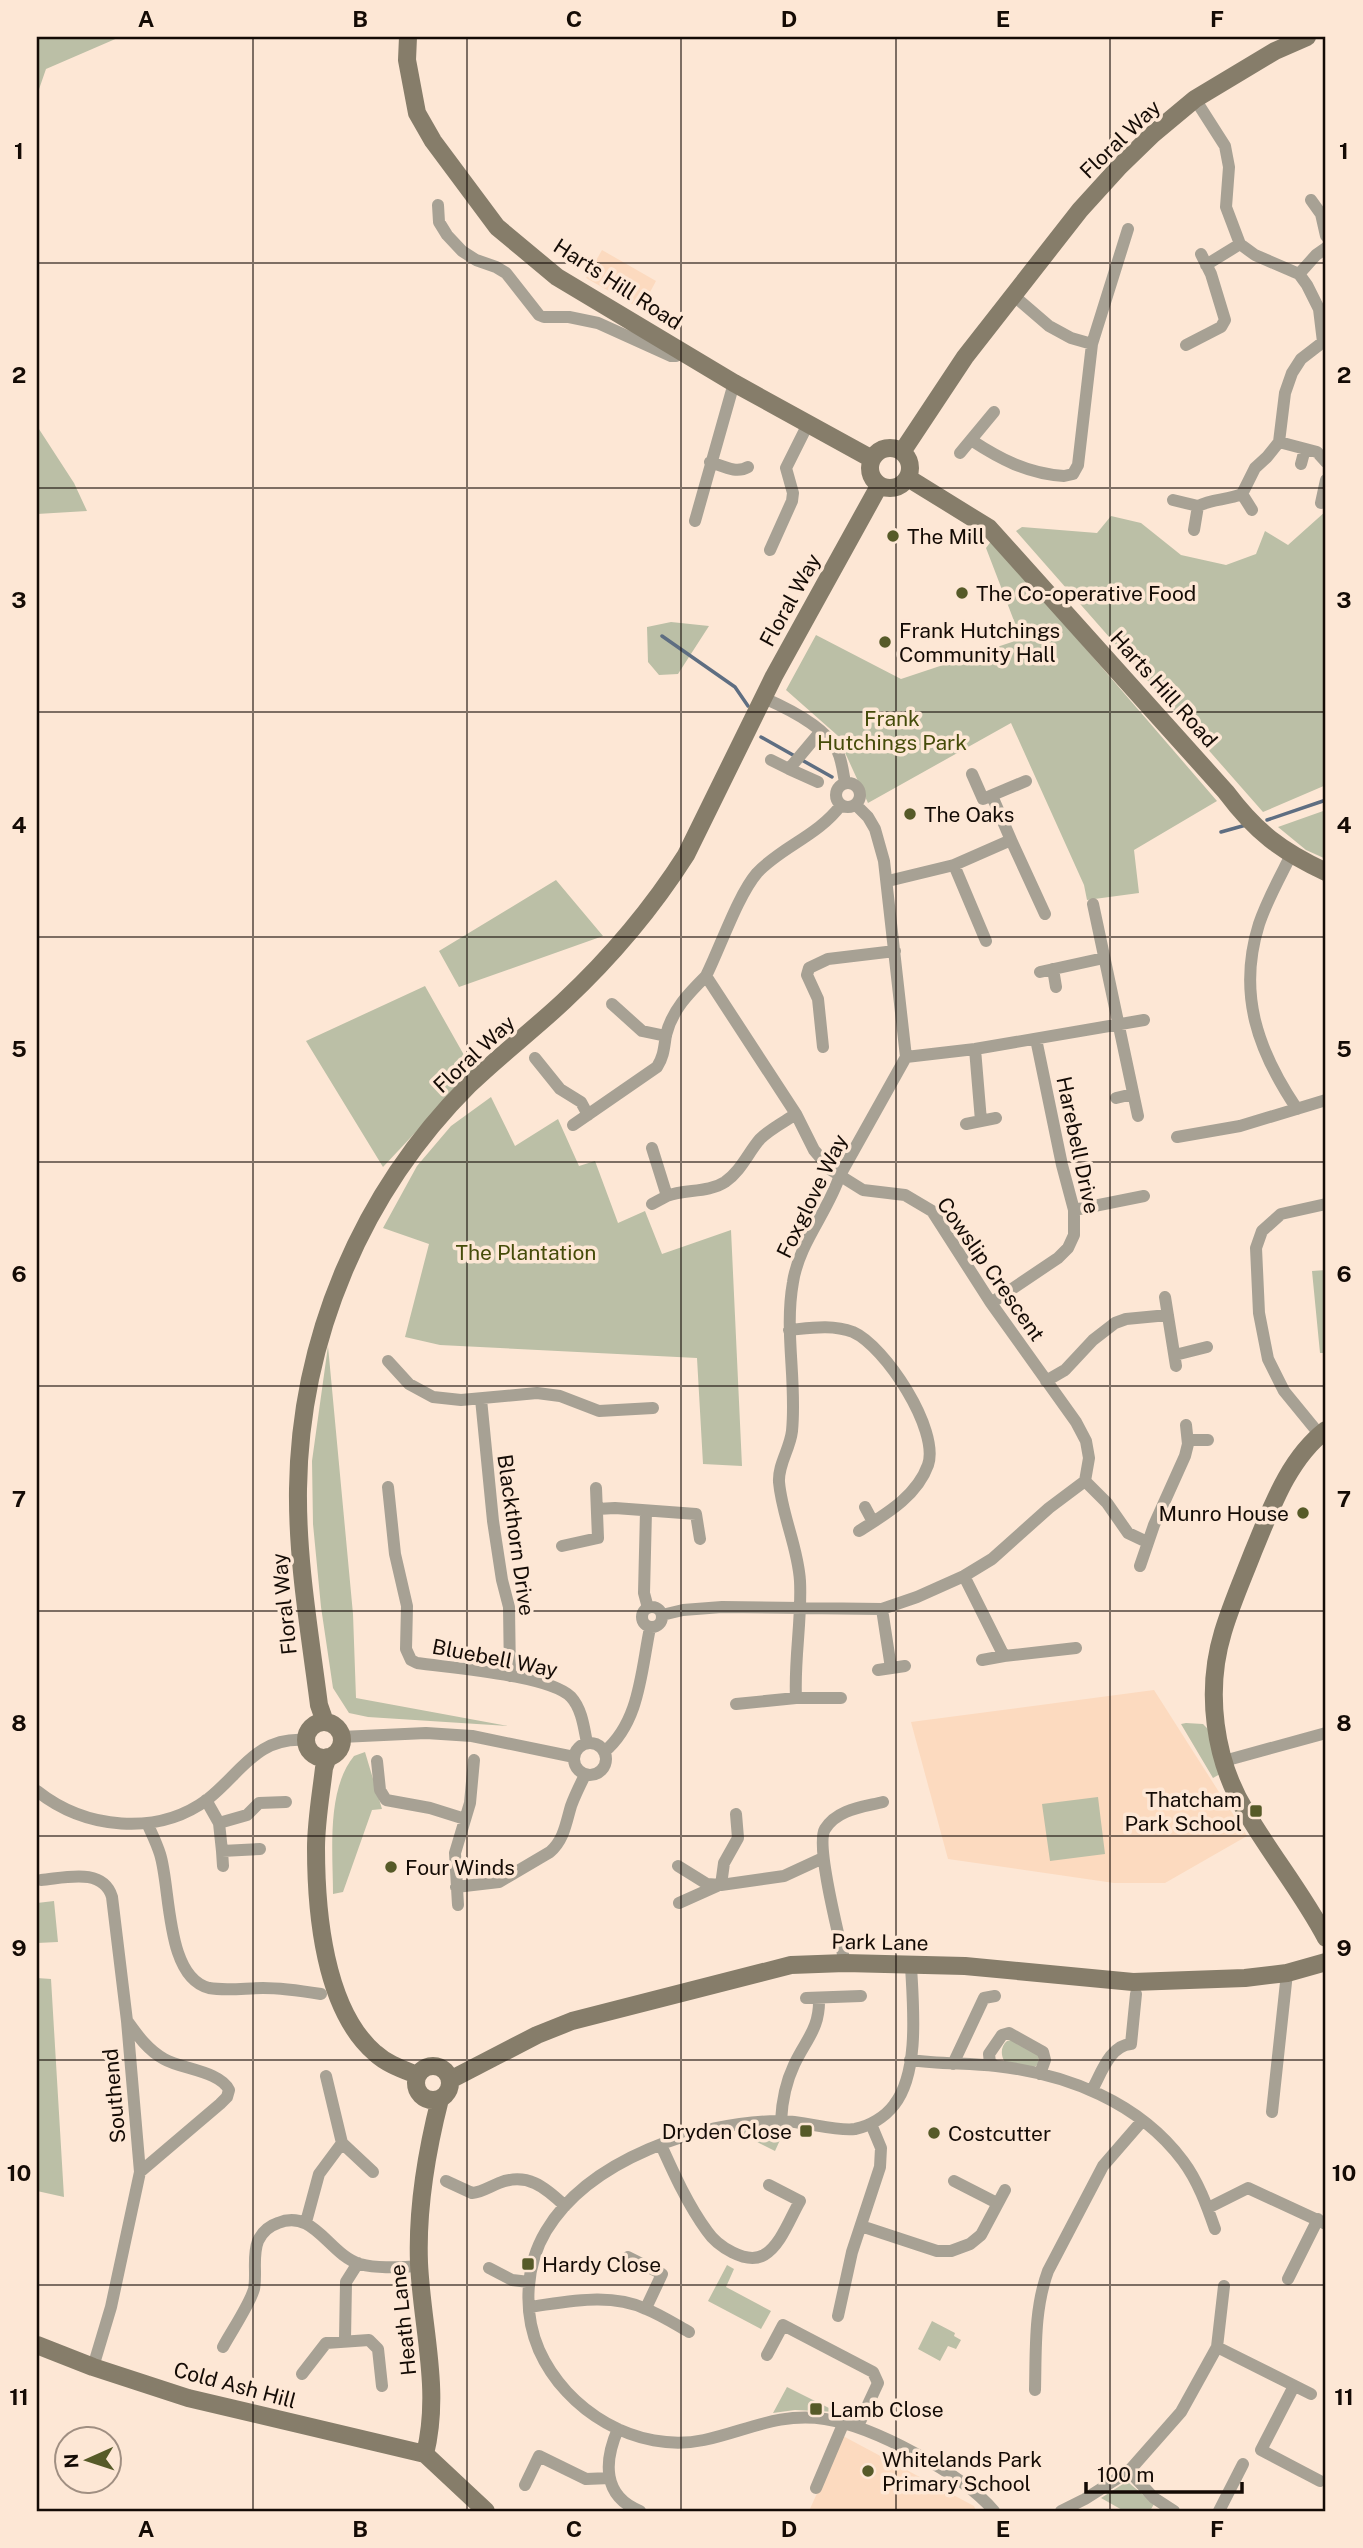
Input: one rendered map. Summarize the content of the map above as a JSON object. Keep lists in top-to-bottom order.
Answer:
{
  "streets": {
    "street": [
      "Floral Way",
      "Harts Hill Road",
      "Harebell Drive",
      "Foxglove Way",
      "Cowslip Crescent",
      "Blackthorn Drive",
      "Bluebell Way",
      "Park Lane",
      "Southend",
      "Heath Lane",
      "Cold Ash Hill"
    ]
  },
  "crossings": [
    ["Floral Way", "Harts Hill Road"],
    ["Harebell Drive", "Cowslip Crescent"],
    ["Foxglove Way", "Cowslip Crescent"],
    ["Blackthorn Drive", "Bluebell Way"],
    ["Park Lane", "Heath Lane"],
    ["Southend", "Cold Ash Hill"],
    ["Heath Lane", "Cold Ash Hill"]
  ],
  "parks": ["Frank Hutchings Park", "The Plantation"],
  "places": {
    "other": [
      "The Mill",
      "The Co-operative Food",
      "Frank Hutchings Community Hall",
      "The Oaks",
      "Munro House",
      "Four Winds",
      "Costcutter",
      "Whitelands Park Primary School"
    ],
    "transit": [
      "Thatcham Park School",
      "Dryden Close",
      "Hardy Close",
      "Lamb Close"
    ]
  },
  "scale_bar": "100 m",
  "north": "left",
  "grid": {
    "columns": [
      "A",
      "B",
      "C",
      "D",
      "E",
      "F"
    ],
    "rows": [
      "1",
      "2",
      "3",
      "4",
      "5",
      "6",
      "7",
      "8",
      "9",
      "10",
      "11"
    ]
  }
}
